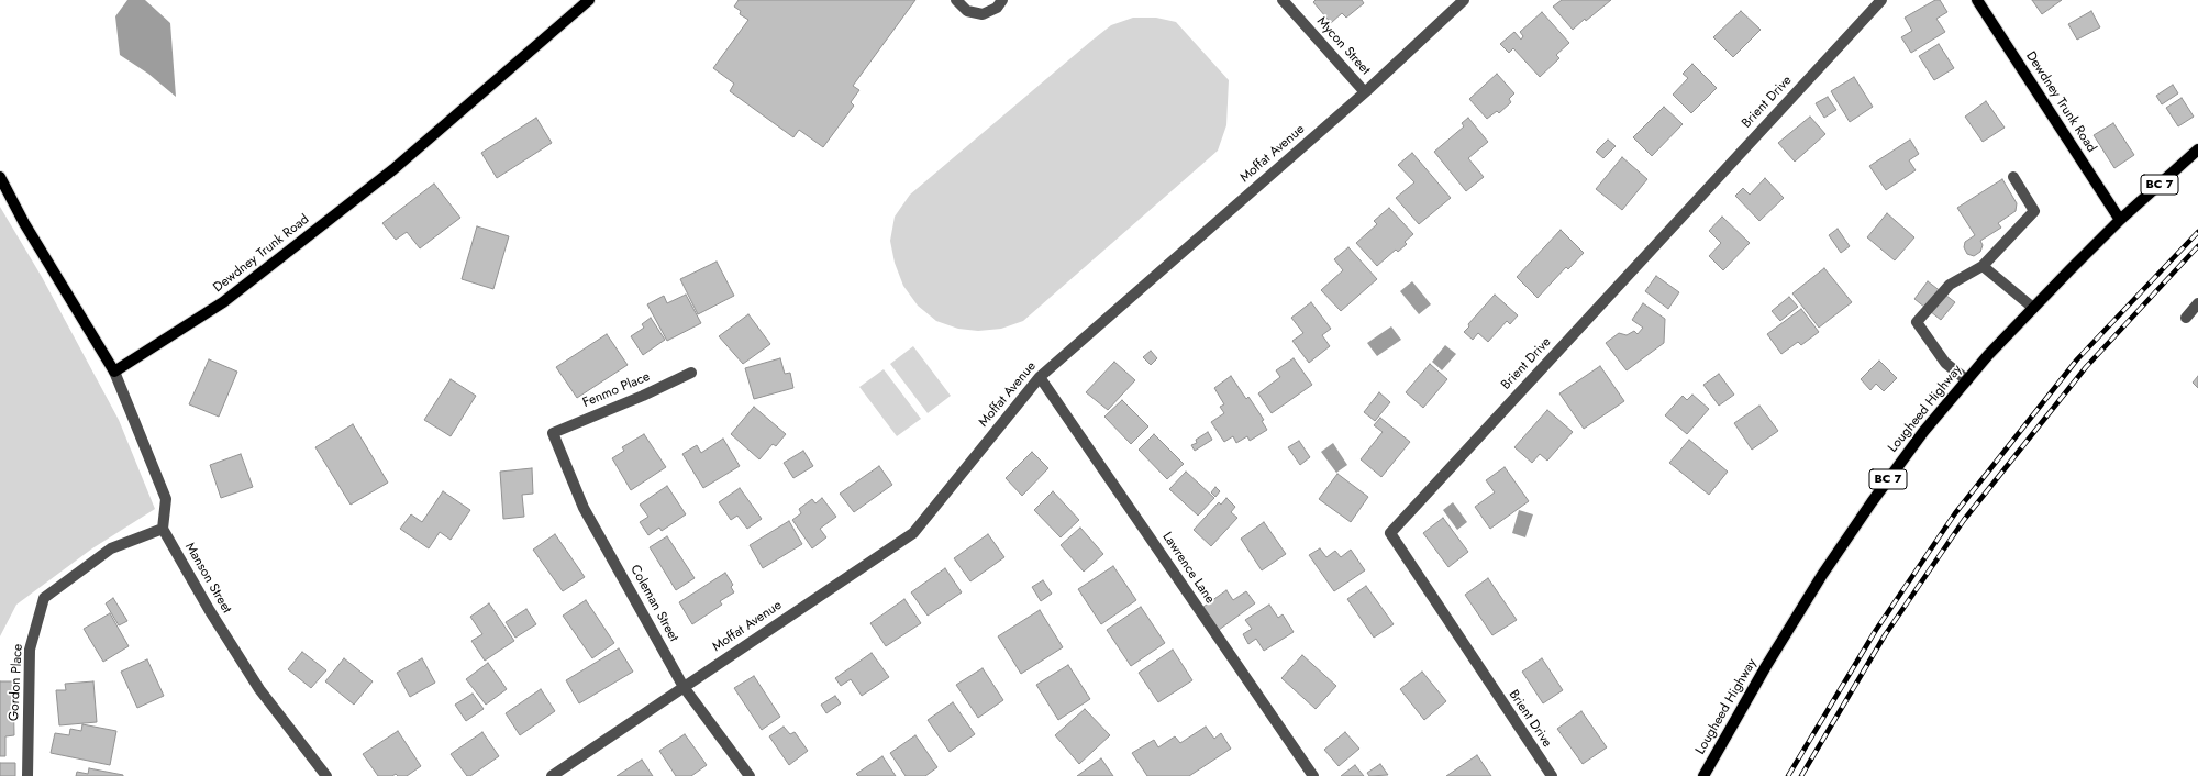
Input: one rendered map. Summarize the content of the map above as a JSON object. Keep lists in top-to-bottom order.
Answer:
{
  "streets": {
    "main road": ["Dewdney Trunk Road", "BC 7", "Lougheed Highway"],
    "street": [
      "Mycon Street",
      "Brient Drive",
      "Moffat Avenue",
      "Fenmo Place",
      "Lawrence Lane",
      "Manson Street",
      "Coleman Street",
      "Gordon Place"
    ]
  },
  "crossings": [
    ["Mycon Street", "Moffat Avenue"],
    ["Dewdney Trunk Road", "Lougheed Highway"],
    ["Moffat Avenue", "Lawrence Lane"],
    ["Moffat Avenue", "Coleman Street"],
    ["Fenmo Place", "Coleman Street"],
    ["Manson Street", "Gordon Place"]
  ]
}
